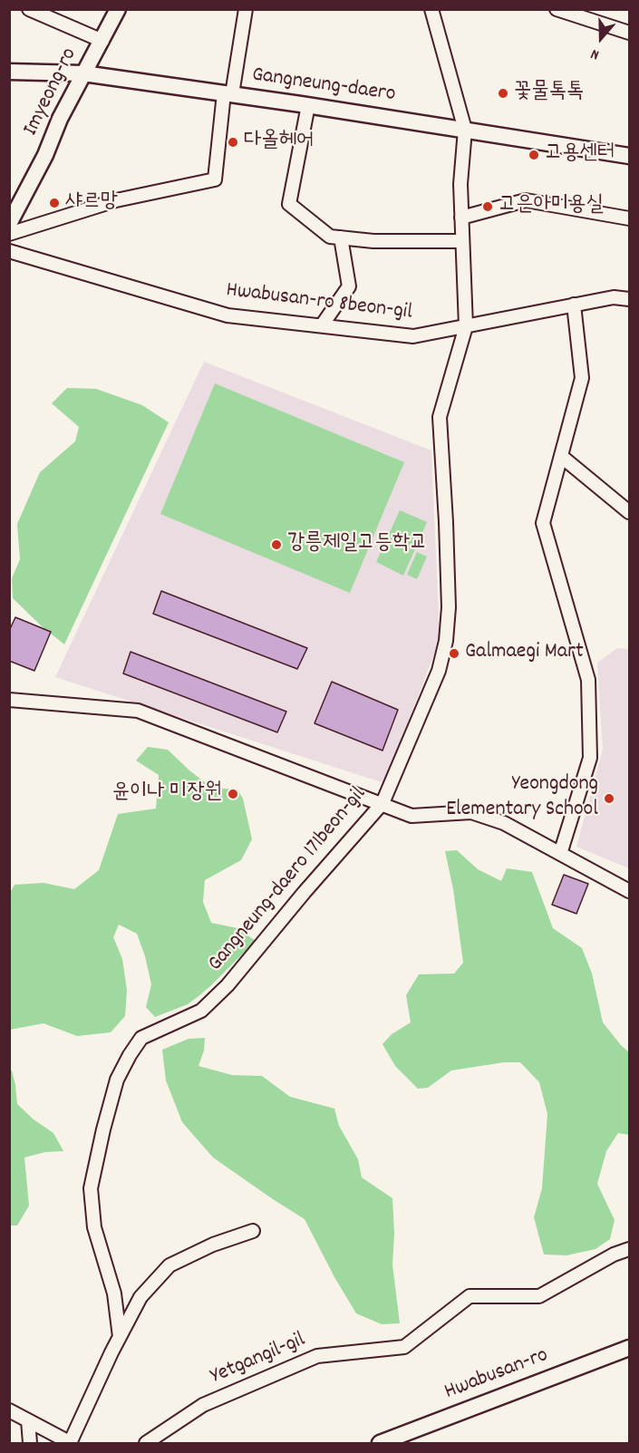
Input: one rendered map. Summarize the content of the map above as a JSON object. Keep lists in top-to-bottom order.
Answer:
{
  "streets": {
    "street": [
      "Gangneung-daero",
      "Imyeong-ro",
      "Hwabusan-ro 8beon-gil",
      "Gangneung-daero 171beon-gil",
      "Yetgangil-gil",
      "Hwabusan-ro"
    ]
  },
  "crossings": [
    ["Gangneung-daero", "Imyeong-ro"],
    ["Gangneung-daero", "Gangneung-daero 171beon-gil"],
    ["Hwabusan-ro 8beon-gil", "Gangneung-daero 171beon-gil"]
  ],
  "places": [
    "꽃물톡톡",
    "다올헤어",
    "고용센터",
    "샤르망",
    "고은아미용실",
    "강릉제일고등학교",
    "Galmaegi Mart",
    "윤이나 미장원",
    "Yeongdong Elementary School"
  ],
  "north": "bottom"
}
